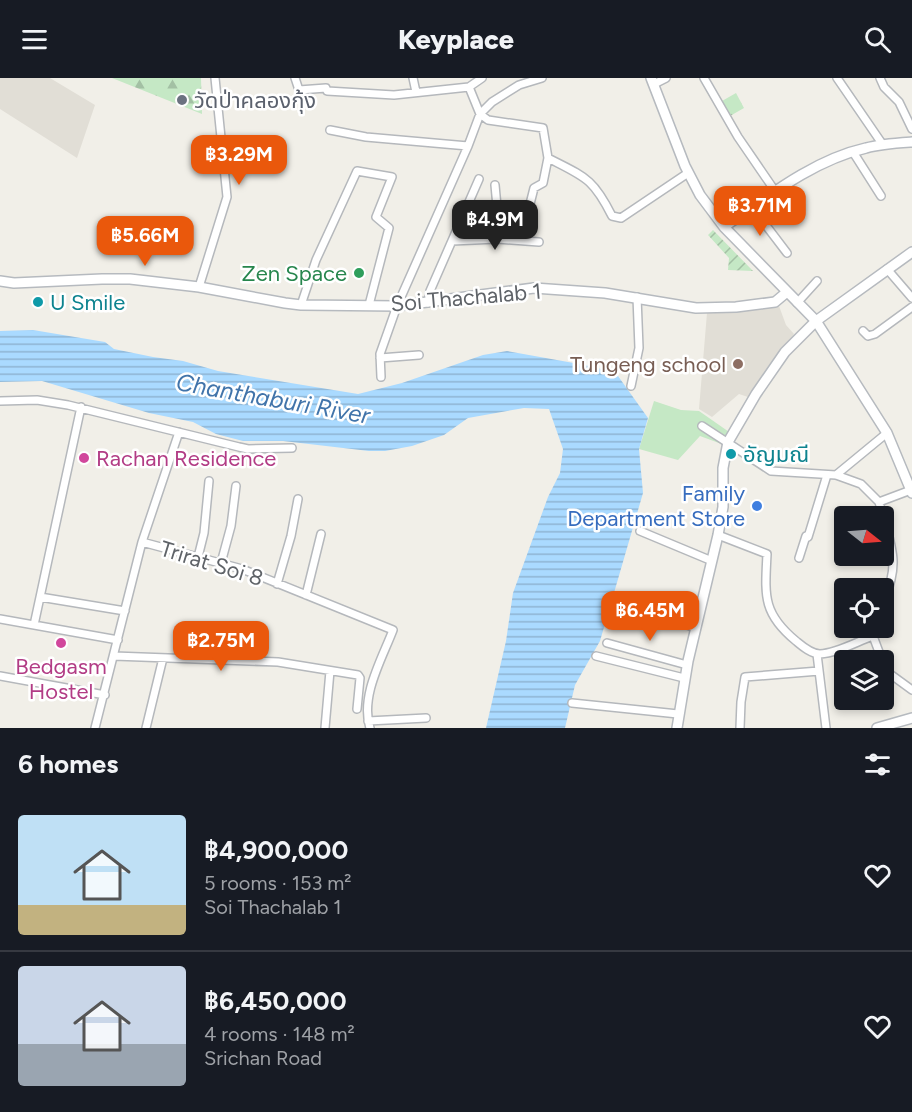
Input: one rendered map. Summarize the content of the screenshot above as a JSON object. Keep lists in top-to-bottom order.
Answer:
{
  "streets": {
    "street": ["Soi Thachalab 1", "Trirat Soi 8"]
  },
  "water": ["Chanthaburi River"],
  "places": [
    "วัดป่าคลองกุ้ง",
    "Zen Space",
    "U Smile",
    "Tungeng school",
    "อัญมณี",
    "Rachan Residence",
    "Family Department Store",
    "Bedgasm Hostel"
  ],
  "north": "right",
  "page": {
    "header": "Keyplace",
    "price": [
      "฿3.29M",
      "฿3.71M",
      "฿4.9M",
      "฿5.66M",
      "฿6.45M",
      "฿2.75M"
    ],
    "heading": "6 homes",
    "list": [
      {
        "name": "฿4,900,000",
        "note": "5 rooms · 153 m² · Soi Thachalab 1"
      },
      {
        "name": "฿6,450,000",
        "note": "4 rooms · 148 m² · Srichan Road"
      }
    ]
  }
}
